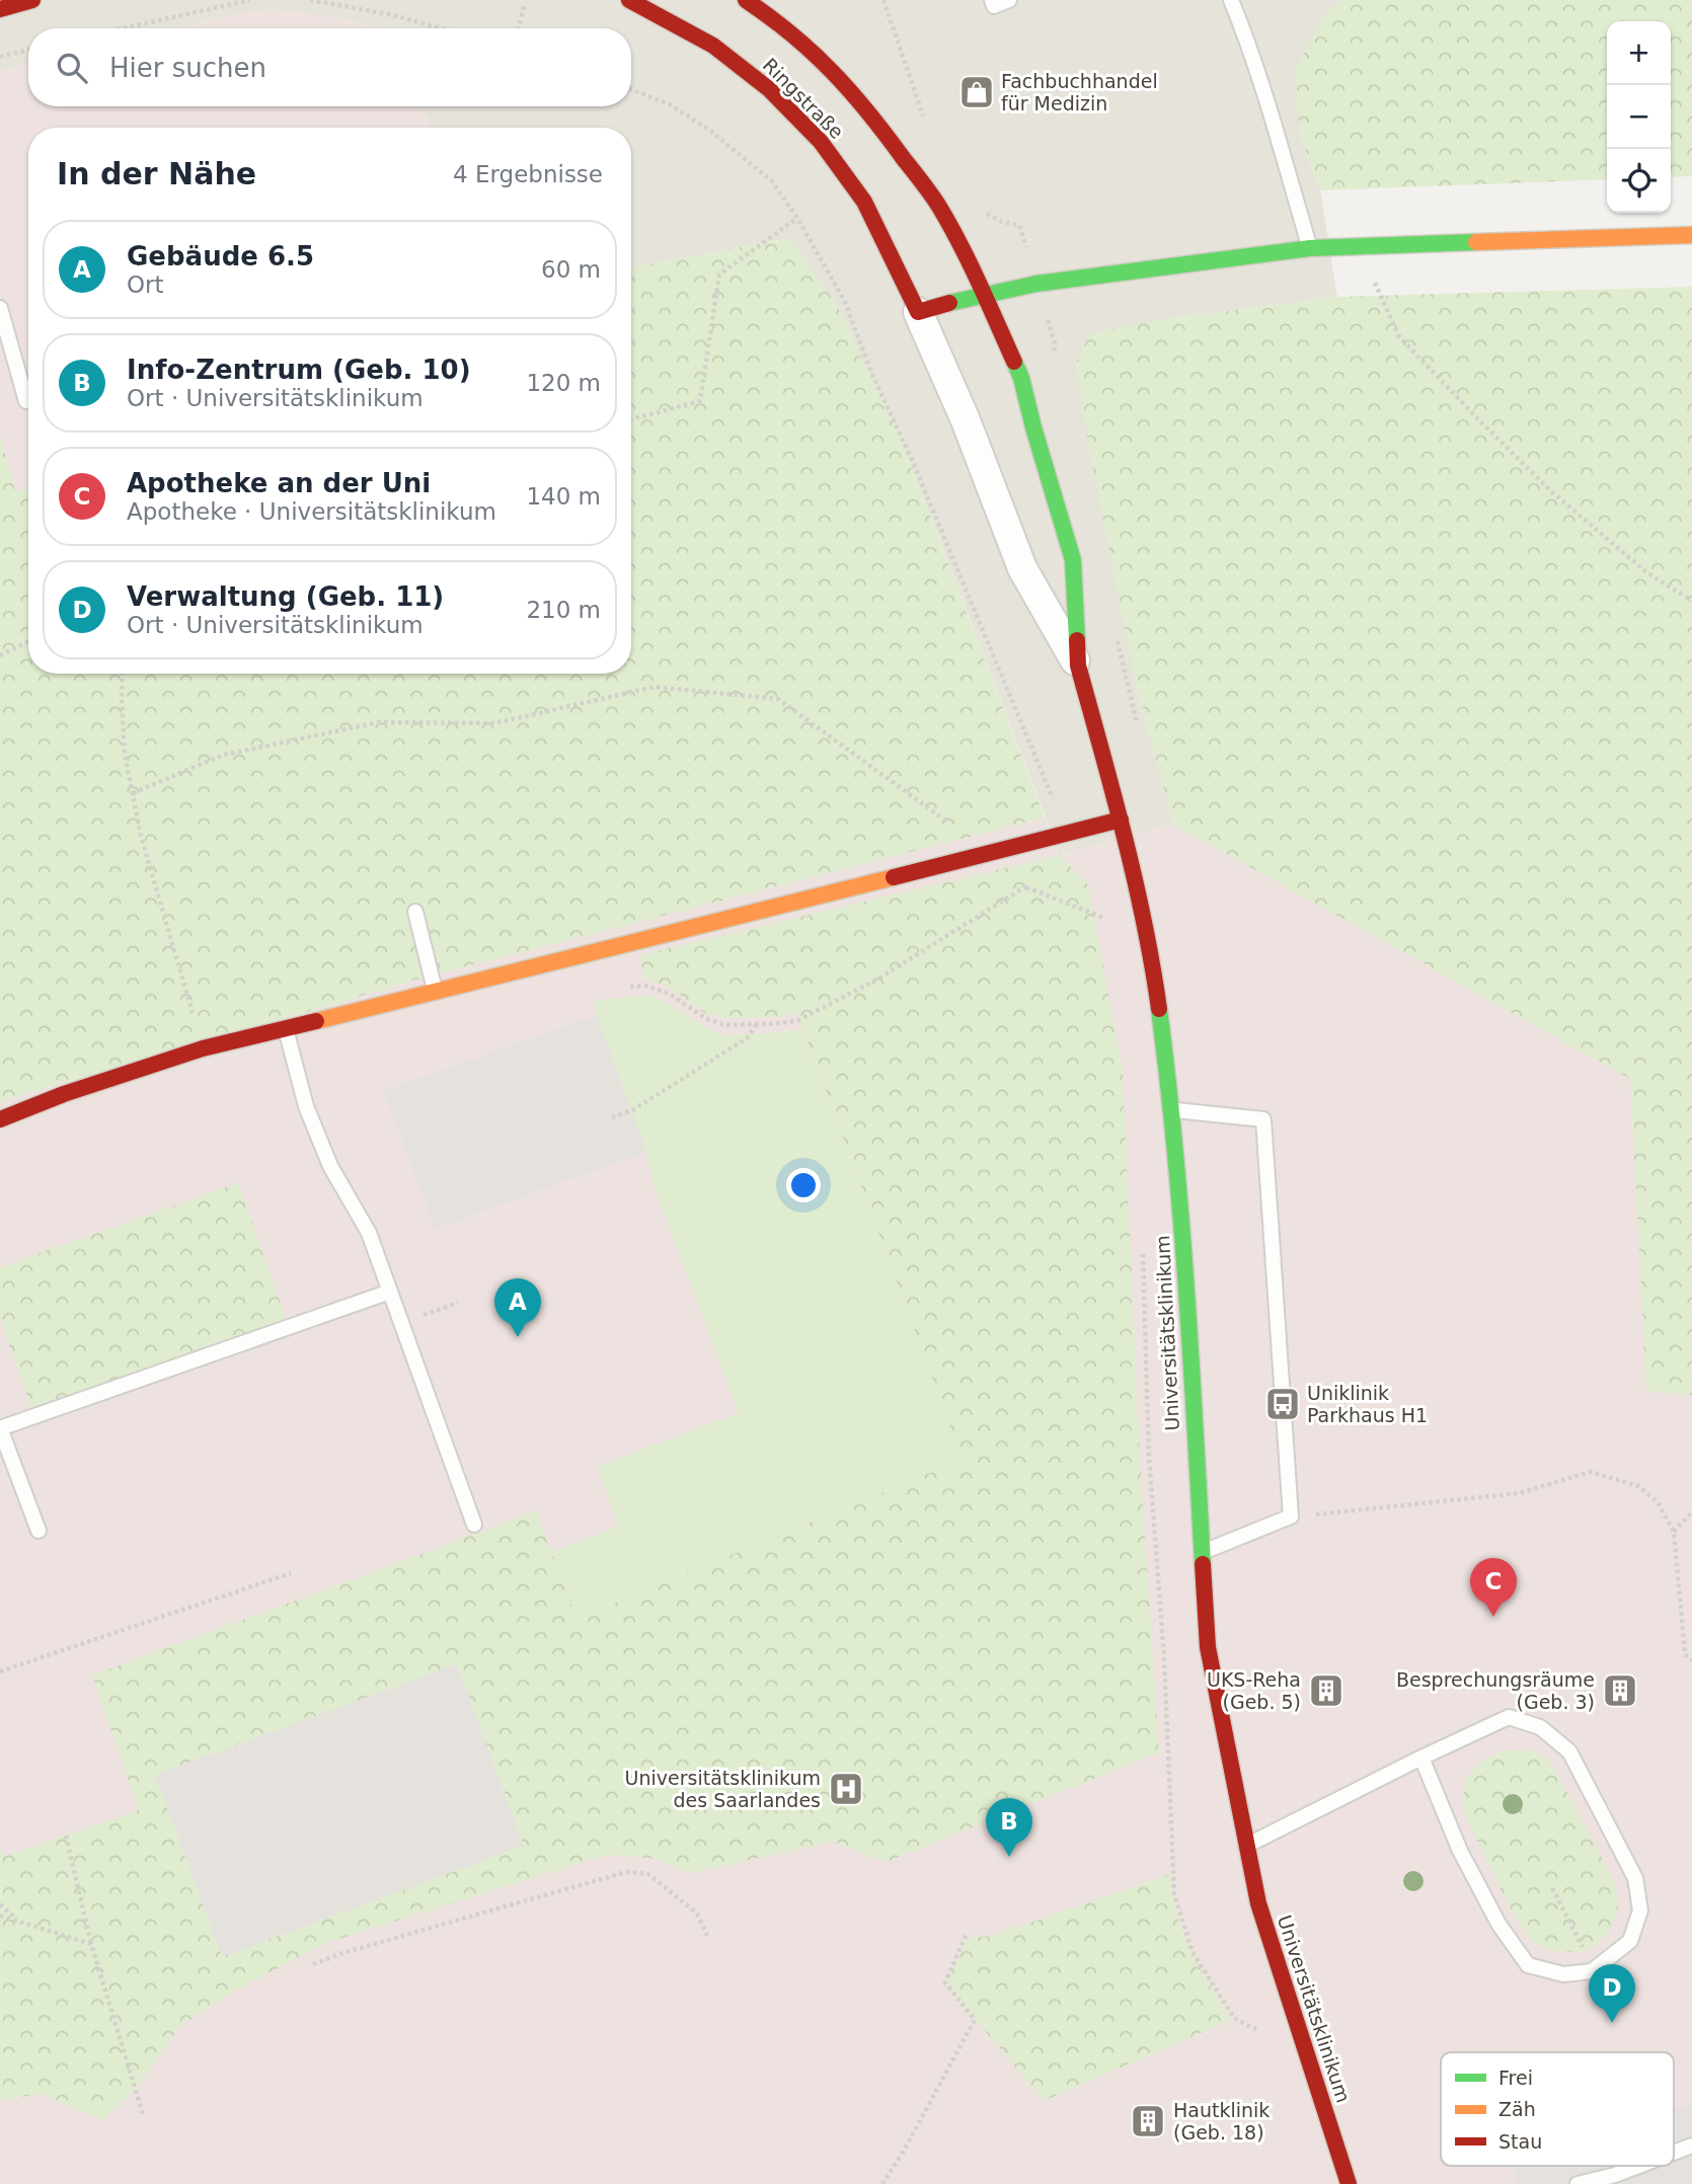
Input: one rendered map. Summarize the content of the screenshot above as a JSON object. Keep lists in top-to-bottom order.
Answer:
{
  "streets": {
    "street": ["Ringstraße", "Universitätsklinikum"]
  },
  "crossings": [
    ["Ringstraße", "Universitätsklinikum"]
  ],
  "places": {
    "shop": ["Fachbuchhandel für Medizin"],
    "bus stop": ["Uniklinik Parkhaus H1"],
    "building": ["UKS-Reha (Geb. 5)", "Besprechungsräume (Geb. 3)", "Hautklinik (Geb. 18)"],
    "hospital": ["Universitätsklinikum des Saarlandes"]
  },
  "legend": ["Frei", "Zäh", "Stau"],
  "page": {
    "map_buttons": ["+", "−"],
    "search": "Hier suchen",
    "heading": ["In der Nähe", "4 Ergebnisse"],
    "list": [
      {
        "mark": "A",
        "name": "Gebäude 6.5",
        "note": "Ort",
        "value": "60 m"
      },
      {
        "mark": "B",
        "name": "Info-Zentrum (Geb. 10)",
        "note": "Ort · Universitätsklinikum",
        "value": "120 m"
      },
      {
        "mark": "C",
        "name": "Apotheke an der Uni",
        "note": "Apotheke · Universitätsklinikum",
        "value": "140 m"
      },
      {
        "mark": "D",
        "name": "Verwaltung (Geb. 11)",
        "note": "Ort · Universitätsklinikum",
        "value": "210 m"
      }
    ],
    "pins": [
      "A",
      "C",
      "B",
      "D"
    ]
  }
}
